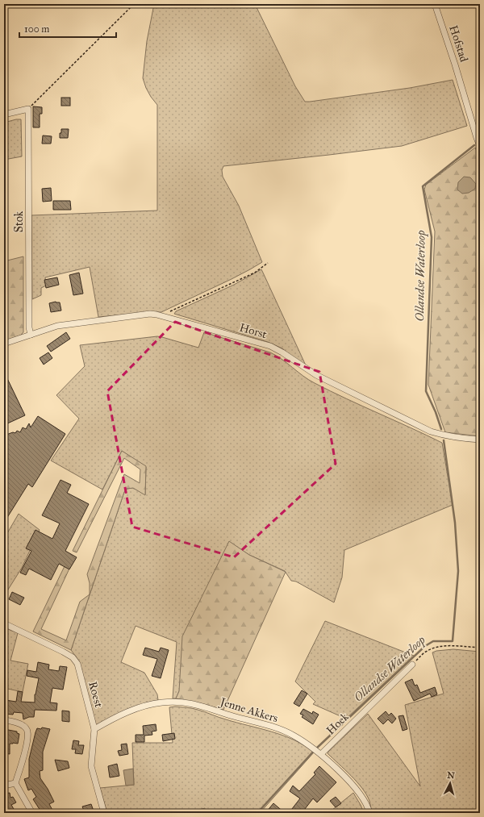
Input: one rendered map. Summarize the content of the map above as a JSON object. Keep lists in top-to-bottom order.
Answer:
{
  "streets": {
    "street": [
      "Hofstad",
      "Stok",
      "Horst",
      "Roest",
      "Jenne Akkers",
      "Hoek"
    ]
  },
  "crossings": [
    ["Stok", "Horst"],
    ["Roest", "Jenne Akkers"],
    ["Jenne Akkers", "Hoek"]
  ],
  "water": ["Ollandse Waterloop"],
  "scale_bar": "100 m",
  "north": "top"
}
